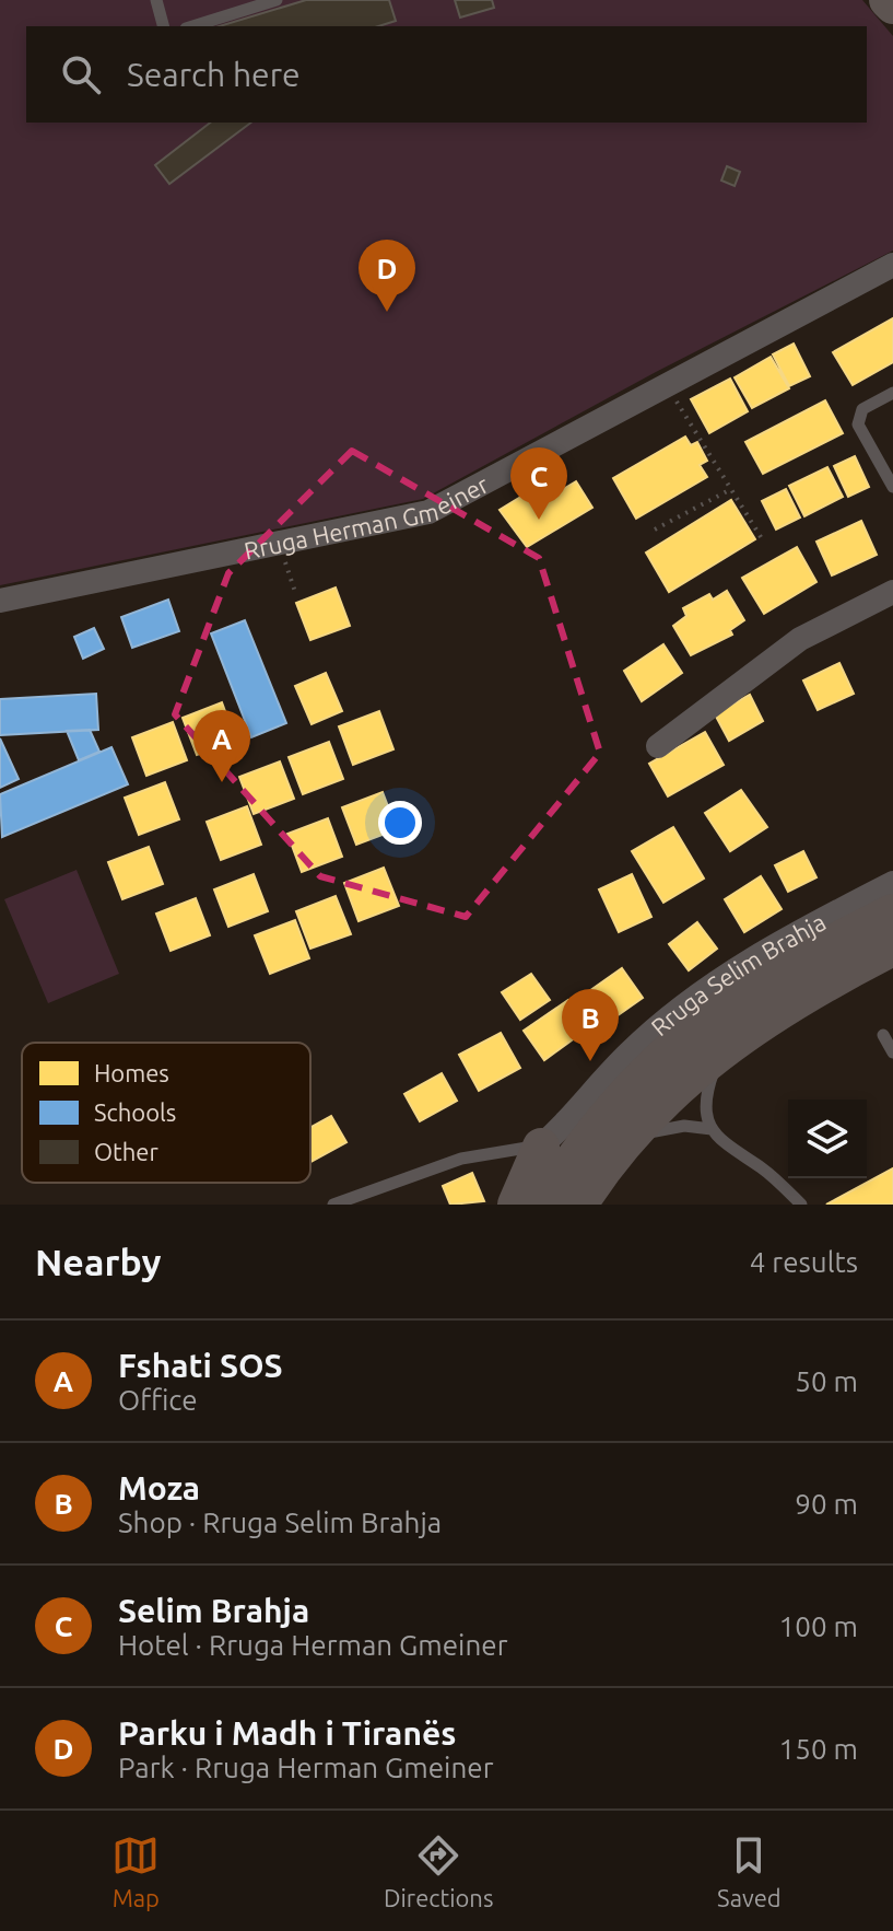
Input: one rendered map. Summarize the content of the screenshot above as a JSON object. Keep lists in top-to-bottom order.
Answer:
{
  "streets": {
    "main road": ["Rruga Selim Brahja"],
    "street": ["Rruga Herman Gmeiner"]
  },
  "legend": ["Homes", "Schools", "Other"],
  "page": {
    "search": "Search here",
    "pins": [
      "D",
      "C",
      "A",
      "B"
    ],
    "heading": ["Nearby", "4 results"],
    "list": [
      {
        "mark": "A",
        "name": "Fshati SOS",
        "note": "Office",
        "value": "50 m"
      },
      {
        "mark": "B",
        "name": "Moza",
        "note": "Shop · Rruga Selim Brahja",
        "value": "90 m"
      },
      {
        "mark": "C",
        "name": "Selim Brahja",
        "note": "Hotel · Rruga Herman Gmeiner",
        "value": "100 m"
      },
      {
        "mark": "D",
        "name": "Parku i Madh i Tiranës",
        "note": "Park · Rruga Herman Gmeiner",
        "value": "150 m"
      }
    ],
    "nav": ["Map", "Directions", "Saved"]
  }
}
